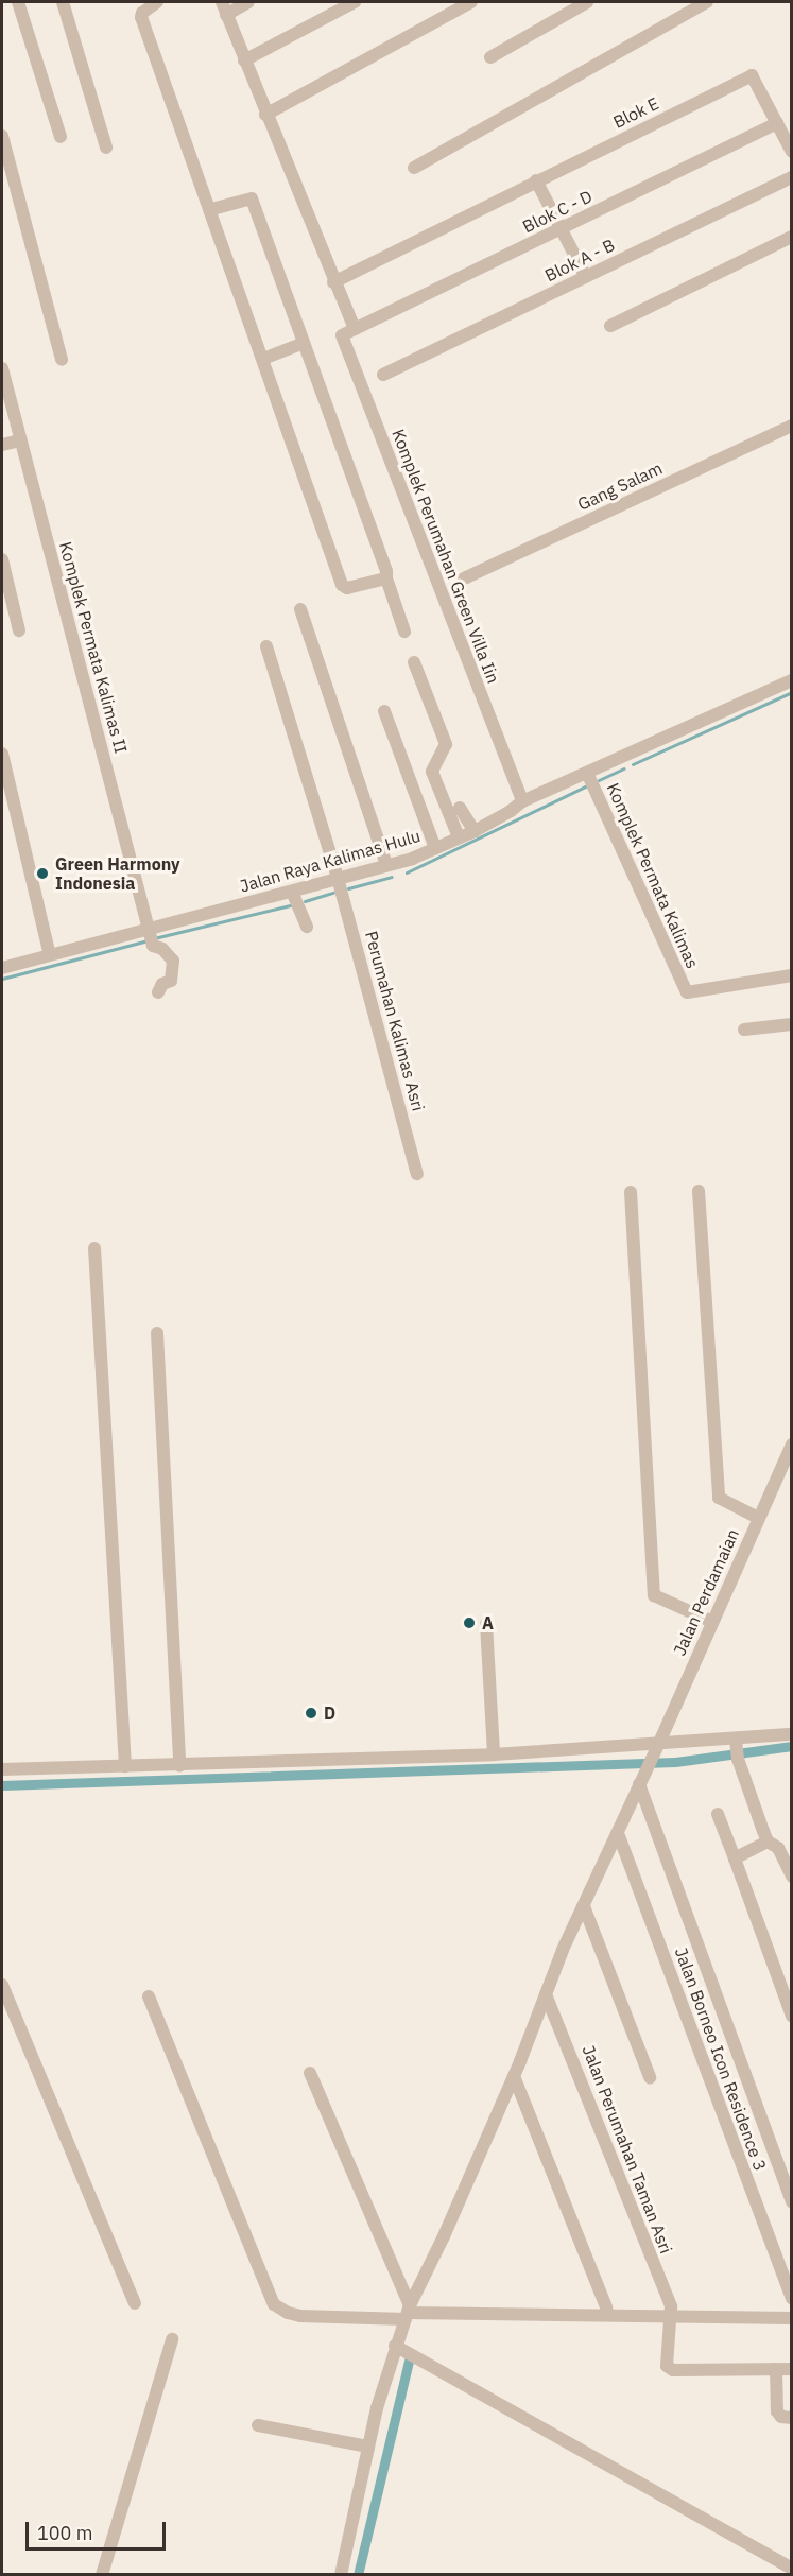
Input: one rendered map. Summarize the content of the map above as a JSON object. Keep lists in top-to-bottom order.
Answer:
{
  "streets": {
    "street": [
      "Blok E",
      "Blok C - D",
      "Blok A - B",
      "Gang Salam",
      "Komplek Perumahan Green Villa Iin",
      "Komplek Permata Kalimas II",
      "Jalan Raya Kalimas Hulu",
      "Komplek Permata Kalimas",
      "Perumahan Kalimas Asri",
      "Jalan Perdamaian",
      "Jalan Borneo Icon Residence 3",
      "Jalan Perumahan Taman Asri"
    ]
  },
  "crossings": [
    ["Blok E", "Blok C - D"],
    ["Blok C - D", "Komplek Perumahan Green Villa Iin"],
    ["Komplek Perumahan Green Villa Iin", "Jalan Raya Kalimas Hulu"],
    ["Komplek Permata Kalimas II", "Jalan Raya Kalimas Hulu"],
    ["Jalan Raya Kalimas Hulu", "Komplek Permata Kalimas"],
    ["Jalan Raya Kalimas Hulu", "Perumahan Kalimas Asri"],
    ["Jalan Perdamaian", "Jalan Borneo Icon Residence 3"],
    ["Jalan Perdamaian", "Jalan Perumahan Taman Asri"]
  ],
  "places": ["Green Harmony Indonesia", "A", "D"],
  "scale_bar": "100 m"
}
